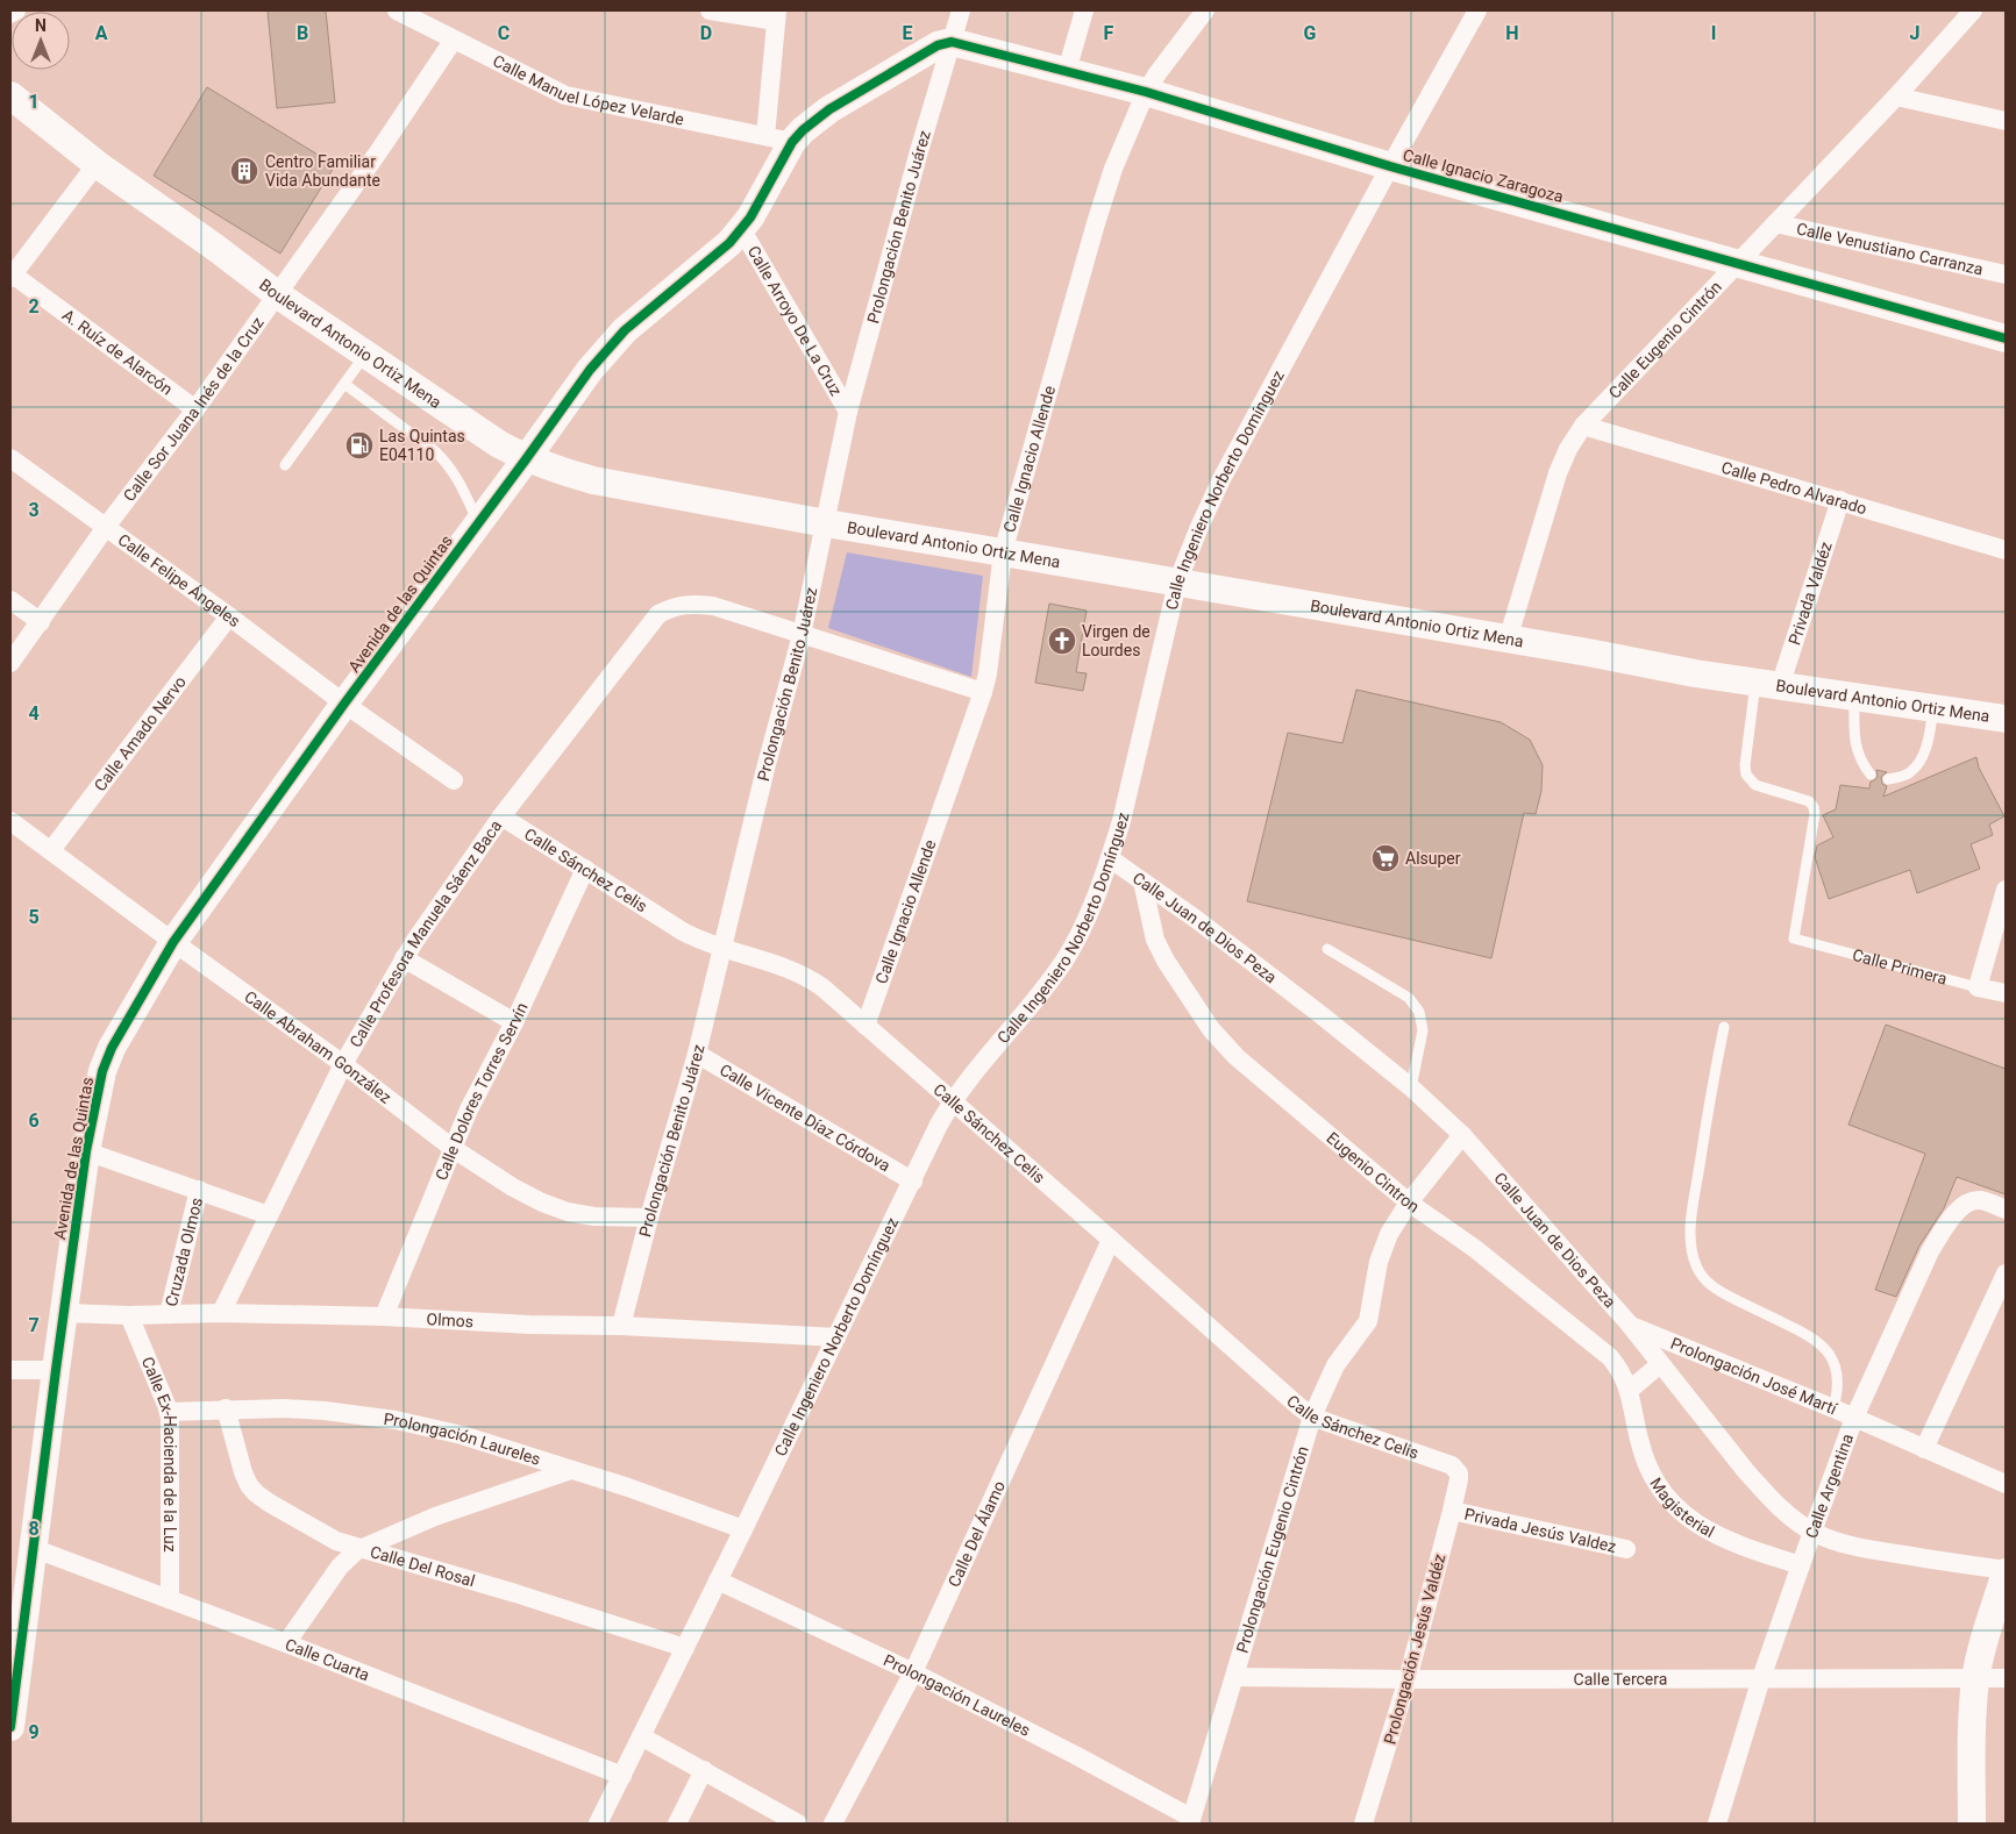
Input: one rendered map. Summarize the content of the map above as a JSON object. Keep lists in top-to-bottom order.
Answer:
{
  "streets": {
    "street": [
      "Calle Manuel López Velarde",
      "Calle Ignacio Zaragoza",
      "Prolongación Benito Juárez",
      "Calle Venustiano Carranza",
      "Calle Arroyo De La Cruz",
      "Calle Eugenio Cintrón",
      "Boulevard Antonio Ortiz Mena",
      "A. Ruíz de Alarcón",
      "Calle Sor Juana Inés de la Cruz",
      "Calle Ignacio Allende",
      "Calle Pedro Alvarado",
      "Calle Ingeniero Norberto Domínguez",
      "Calle Felipe Ángeles",
      "Privada Valdéz",
      "Avenida de las Quintas",
      "Calle Amado Nervo",
      "Calle Sánchez Celis",
      "Calle Juan de Dios Peza",
      "Calle Profesora Manuela Sáenz Baca",
      "Calle Primera",
      "Calle Abraham González",
      "Calle Dolores Torres Servín",
      "Calle Vicente Díaz Córdova",
      "Eugenio Cintron",
      "Cruzada Olmos",
      "Olmos",
      "Prolongación José Martí",
      "Prolongación Laureles",
      "Calle Ex-Hacienda de la Luz",
      "Calle Argentina",
      "Magisterial",
      "Privada Jesús Valdez",
      "Calle Del Álamo",
      "Prolongación Eugenio Cintrón",
      "Calle Del Rosal",
      "Prolongación Jesús Valdéz",
      "Calle Cuarta",
      "Calle Tercera"
    ]
  },
  "crossings": [
    ["Calle Manuel López Velarde", "Calle Sor Juana Inés de la Cruz"],
    ["Calle Manuel López Velarde", "Avenida de las Quintas"],
    ["Calle Ignacio Zaragoza", "Prolongación Benito Juárez"],
    ["Calle Ignacio Zaragoza", "Calle Eugenio Cintrón"],
    ["Calle Ignacio Zaragoza", "Calle Ignacio Allende"],
    ["Calle Ignacio Zaragoza", "Calle Ingeniero Norberto Domínguez"],
    ["Calle Ignacio Zaragoza", "Avenida de las Quintas"],
    ["Prolongación Benito Juárez", "Calle Arroyo De La Cruz"],
    ["Prolongación Benito Juárez", "Boulevard Antonio Ortiz Mena"],
    ["Prolongación Benito Juárez", "Avenida de las Quintas"],
    ["Prolongación Benito Juárez", "Calle Sánchez Celis"],
    ["Prolongación Benito Juárez", "Calle Profesora Manuela Sáenz Baca"],
    ["Prolongación Benito Juárez", "Calle Abraham González"],
    ["Prolongación Benito Juárez", "Calle Vicente Díaz Córdova"],
    ["Prolongación Benito Juárez", "Olmos"],
    ["Calle Venustiano Carranza", "Calle Eugenio Cintrón"],
    ["Calle Arroyo De La Cruz", "Avenida de las Quintas"],
    ["Calle Eugenio Cintrón", "Boulevard Antonio Ortiz Mena"],
    ["Calle Eugenio Cintrón", "Calle Pedro Alvarado"],
    ["Boulevard Antonio Ortiz Mena", "Calle Sor Juana Inés de la Cruz"],
    ["Boulevard Antonio Ortiz Mena", "Calle Ignacio Allende"],
    ["Boulevard Antonio Ortiz Mena", "Calle Ingeniero Norberto Domínguez"],
    ["Boulevard Antonio Ortiz Mena", "Privada Valdéz"],
    ["Boulevard Antonio Ortiz Mena", "Avenida de las Quintas"],
    ["Boulevard Antonio Ortiz Mena", "Calle Primera"],
    ["A. Ruíz de Alarcón", "Calle Sor Juana Inés de la Cruz"],
    ["Calle Sor Juana Inés de la Cruz", "Calle Felipe Ángeles"],
    ["Calle Ignacio Allende", "Calle Sánchez Celis"],
    ["Calle Pedro Alvarado", "Privada Valdéz"],
    ["Calle Ingeniero Norberto Domínguez", "Calle Sánchez Celis"],
    ["Calle Ingeniero Norberto Domínguez", "Calle Juan de Dios Peza"],
    ["Calle Ingeniero Norberto Domínguez", "Calle Vicente Díaz Córdova"],
    ["Calle Ingeniero Norberto Domínguez", "Olmos"],
    ["Calle Ingeniero Norberto Domínguez", "Prolongación Laureles"],
    ["Calle Ingeniero Norberto Domínguez", "Calle Del Rosal"],
    ["Calle Ingeniero Norberto Domínguez", "Calle Cuarta"],
    ["Calle Felipe Ángeles", "Avenida de las Quintas"],
    ["Calle Felipe Ángeles", "Calle Amado Nervo"],
    ["Privada Valdéz", "Calle Primera"],
    ["Avenida de las Quintas", "Calle Abraham González"],
    ["Avenida de las Quintas", "Olmos"],
    ["Avenida de las Quintas", "Calle Cuarta"],
    ["Calle Amado Nervo", "Calle Abraham González"],
    ["Calle Sánchez Celis", "Calle Profesora Manuela Sáenz Baca"],
    ["Calle Sánchez Celis", "Calle Dolores Torres Servín"],
    ["Calle Sánchez Celis", "Calle Del Álamo"],
    ["Calle Sánchez Celis", "Prolongación Eugenio Cintrón"],
    ["Calle Sánchez Celis", "Prolongación Jesús Valdéz"],
    ["Calle Juan de Dios Peza", "Eugenio Cintron"],
    ["Calle Juan de Dios Peza", "Prolongación José Martí"],
    ["Calle Juan de Dios Peza", "Calle Argentina"],
    ["Calle Juan de Dios Peza", "Prolongación Eugenio Cintrón"],
    ["Calle Profesora Manuela Sáenz Baca", "Calle Abraham González"],
    ["Calle Profesora Manuela Sáenz Baca", "Olmos"],
    ["Calle Abraham González", "Calle Dolores Torres Servín"],
    ["Calle Dolores Torres Servín", "Olmos"],
    ["Eugenio Cintron", "Magisterial"],
    ["Eugenio Cintron", "Prolongación Eugenio Cintrón"],
    ["Cruzada Olmos", "Olmos"],
    ["Olmos", "Calle Ex-Hacienda de la Luz"],
    ["Prolongación José Martí", "Calle Argentina"],
    ["Prolongación Laureles", "Calle Ex-Hacienda de la Luz"],
    ["Prolongación Laureles", "Calle Del Álamo"],
    ["Prolongación Laureles", "Prolongación Eugenio Cintrón"],
    ["Prolongación Laureles", "Calle Del Rosal"],
    ["Calle Ex-Hacienda de la Luz", "Calle Cuarta"],
    ["Calle Argentina", "Magisterial"],
    ["Calle Argentina", "Calle Tercera"],
    ["Privada Jesús Valdez", "Prolongación Jesús Valdéz"],
    ["Prolongación Eugenio Cintrón", "Calle Tercera"],
    ["Prolongación Jesús Valdéz", "Calle Tercera"]
  ],
  "places": {
    "building": ["Centro Familiar Vida Abundante"],
    "fuel station": ["Las Quintas E04110"],
    "church": ["Virgen de Lourdes"],
    "supermarket": ["Alsuper"]
  },
  "north": "top",
  "grid": {
    "columns": [
      "A",
      "B",
      "C",
      "D",
      "E",
      "F",
      "G",
      "H",
      "I",
      "J"
    ],
    "rows": [
      "1",
      "2",
      "3",
      "4",
      "5",
      "6",
      "7",
      "8",
      "9"
    ]
  }
}
